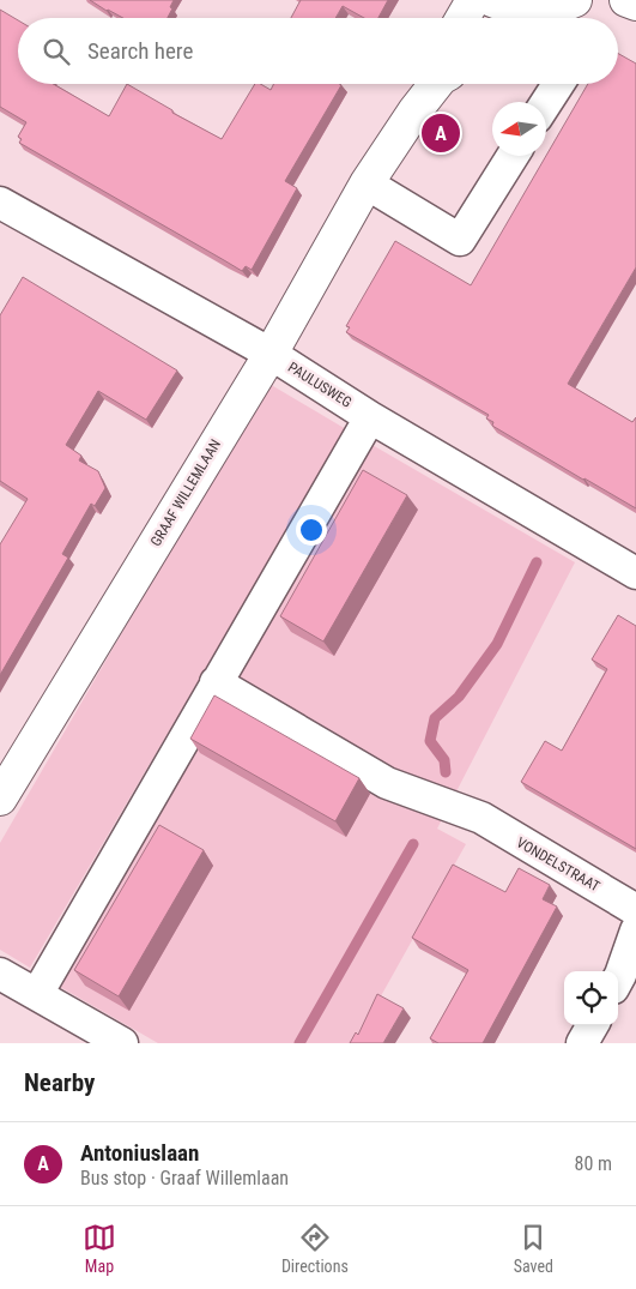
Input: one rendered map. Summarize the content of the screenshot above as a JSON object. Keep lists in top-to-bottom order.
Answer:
{
  "streets": {
    "street": ["PAULUSWEG", "GRAAF WILLEMLAAN", "VONDELSTRAAT"]
  },
  "crossings": [
    ["PAULUSWEG", "GRAAF WILLEMLAAN"]
  ],
  "north": "left",
  "page": {
    "search": "Search here",
    "pins": "A",
    "heading": "Nearby",
    "list": [
      {
        "mark": "A",
        "name": "Antoniuslaan",
        "note": "Bus stop · Graaf Willemlaan",
        "value": "80 m"
      }
    ],
    "nav": ["Map", "Directions", "Saved"]
  }
}
